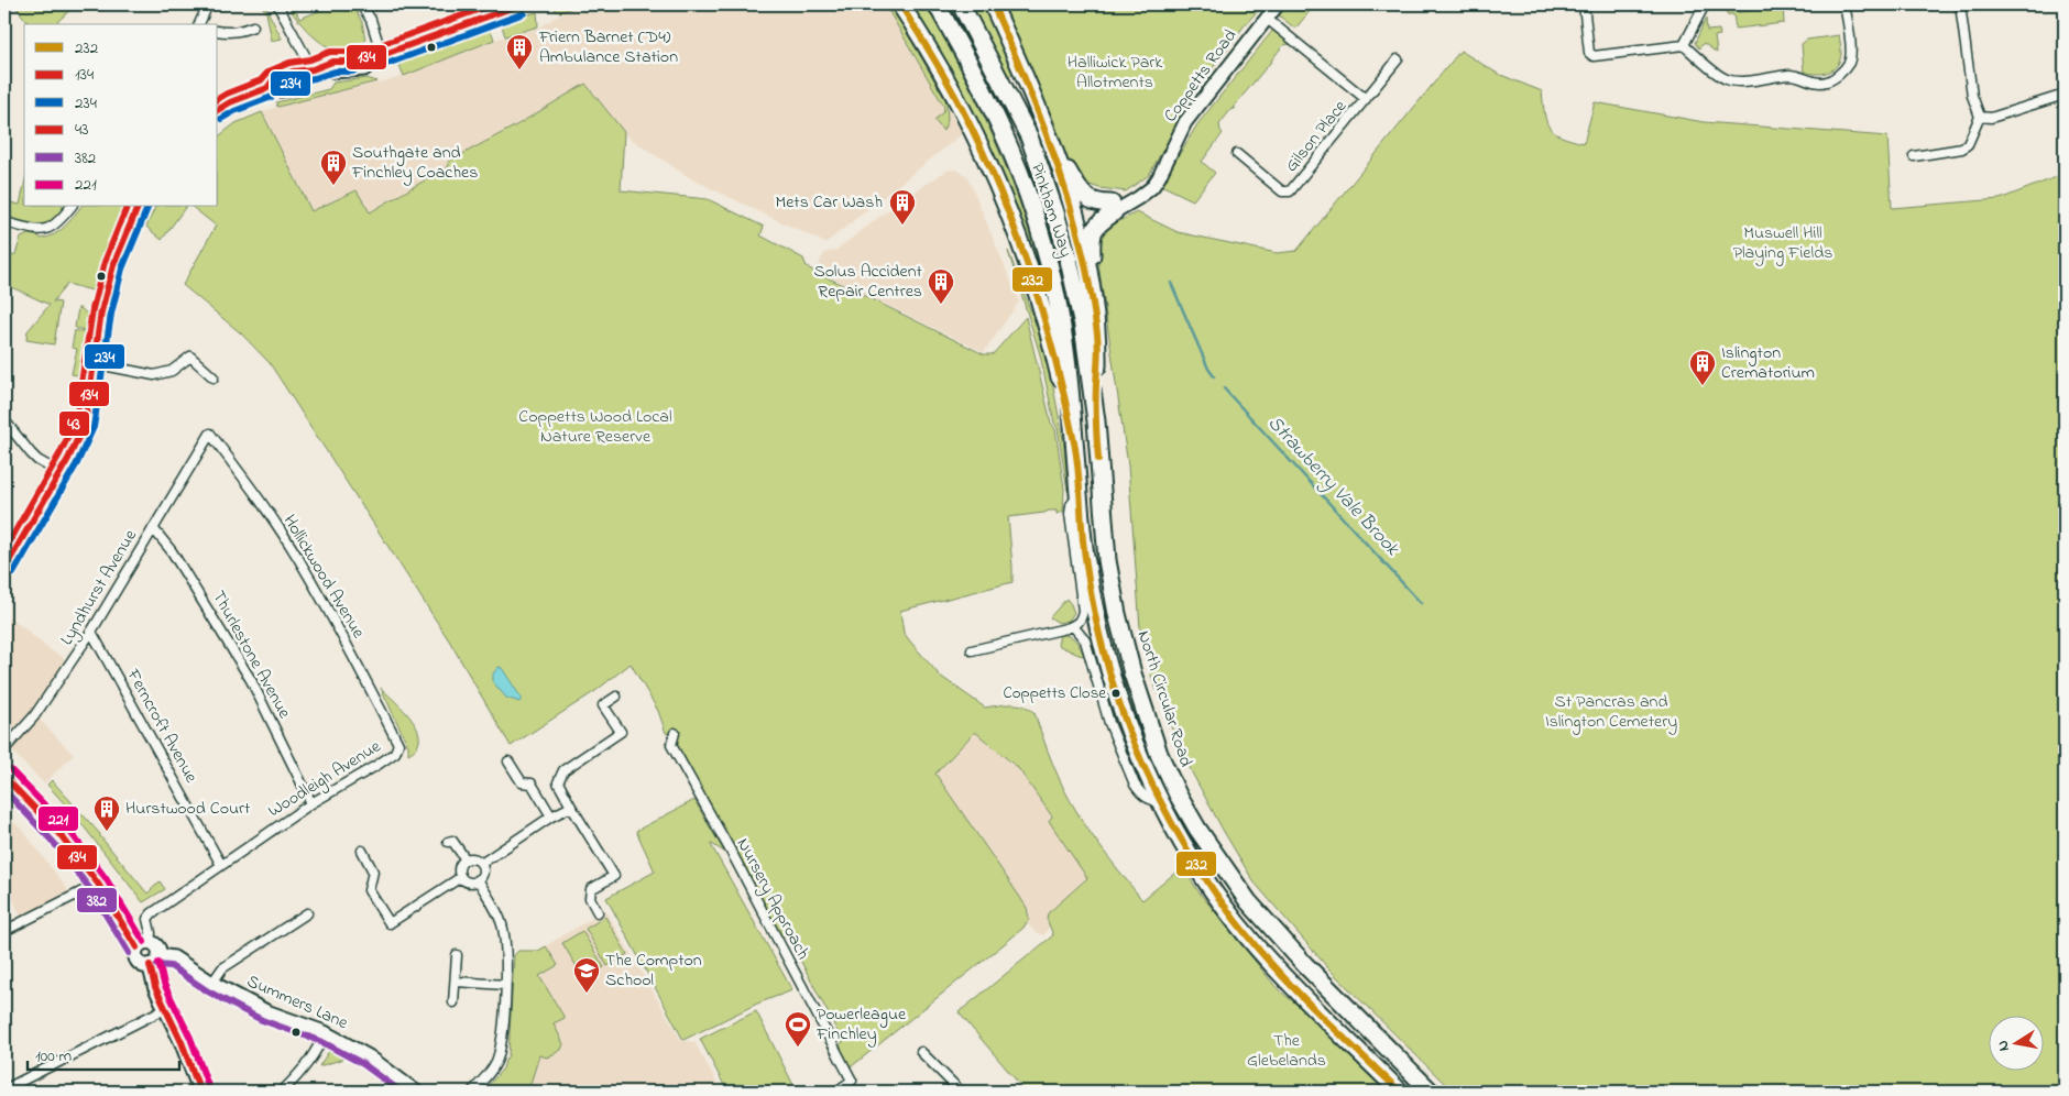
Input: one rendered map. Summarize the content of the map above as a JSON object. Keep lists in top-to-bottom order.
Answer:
{
  "streets": {
    "highway": ["Pinkham Way", "North Circular Road"],
    "main road": ["Coppetts Road", "Summers Lane"],
    "street": [
      "Gilson Place",
      "Hollickwood Avenue",
      "Lyndhurst Avenue",
      "Thurlestone Avenue",
      "Ferncroft Avenue",
      "Woodleigh Avenue",
      "Nursery Approach"
    ]
  },
  "crossings": [
    ["Coppetts Road", "Gilson Place"],
    ["Pinkham Way", "North Circular Road"],
    ["Hollickwood Avenue", "Lyndhurst Avenue"],
    ["Hollickwood Avenue", "Woodleigh Avenue"],
    ["Lyndhurst Avenue", "Thurlestone Avenue"],
    ["Lyndhurst Avenue", "Ferncroft Avenue"],
    ["Thurlestone Avenue", "Woodleigh Avenue"],
    ["Ferncroft Avenue", "Woodleigh Avenue"]
  ],
  "water": ["Strawberry Vale Brook"],
  "parks": [
    "Halliwick Park Allotments",
    "Muswell Hill Playing Fields",
    "Coppetts Wood Local Nature Reserve",
    "St Pancras and Islington Cemetery",
    "The Glebelands"
  ],
  "places": {
    "building": [
      "Friern Barnet (D4) Ambulance Station",
      "Southgate and Finchley Coaches",
      "Mets Car Wash",
      "Solus Accident Repair Centres",
      "Islington Crematorium",
      "Hurstwood Court"
    ],
    "other": ["Coppetts Close"],
    "school or university": ["The Compton School"],
    "sports": ["Powerleague Finchley"]
  },
  "lines": [
    "transit line 232",
    "transit line 134",
    "transit line 43",
    "transit line 234",
    "transit line 221",
    "transit line 382"
  ],
  "legend": [
    "232",
    "134",
    "234",
    "43",
    "382",
    "221"
  ],
  "scale_bar": "100 m",
  "north": "left"
}
